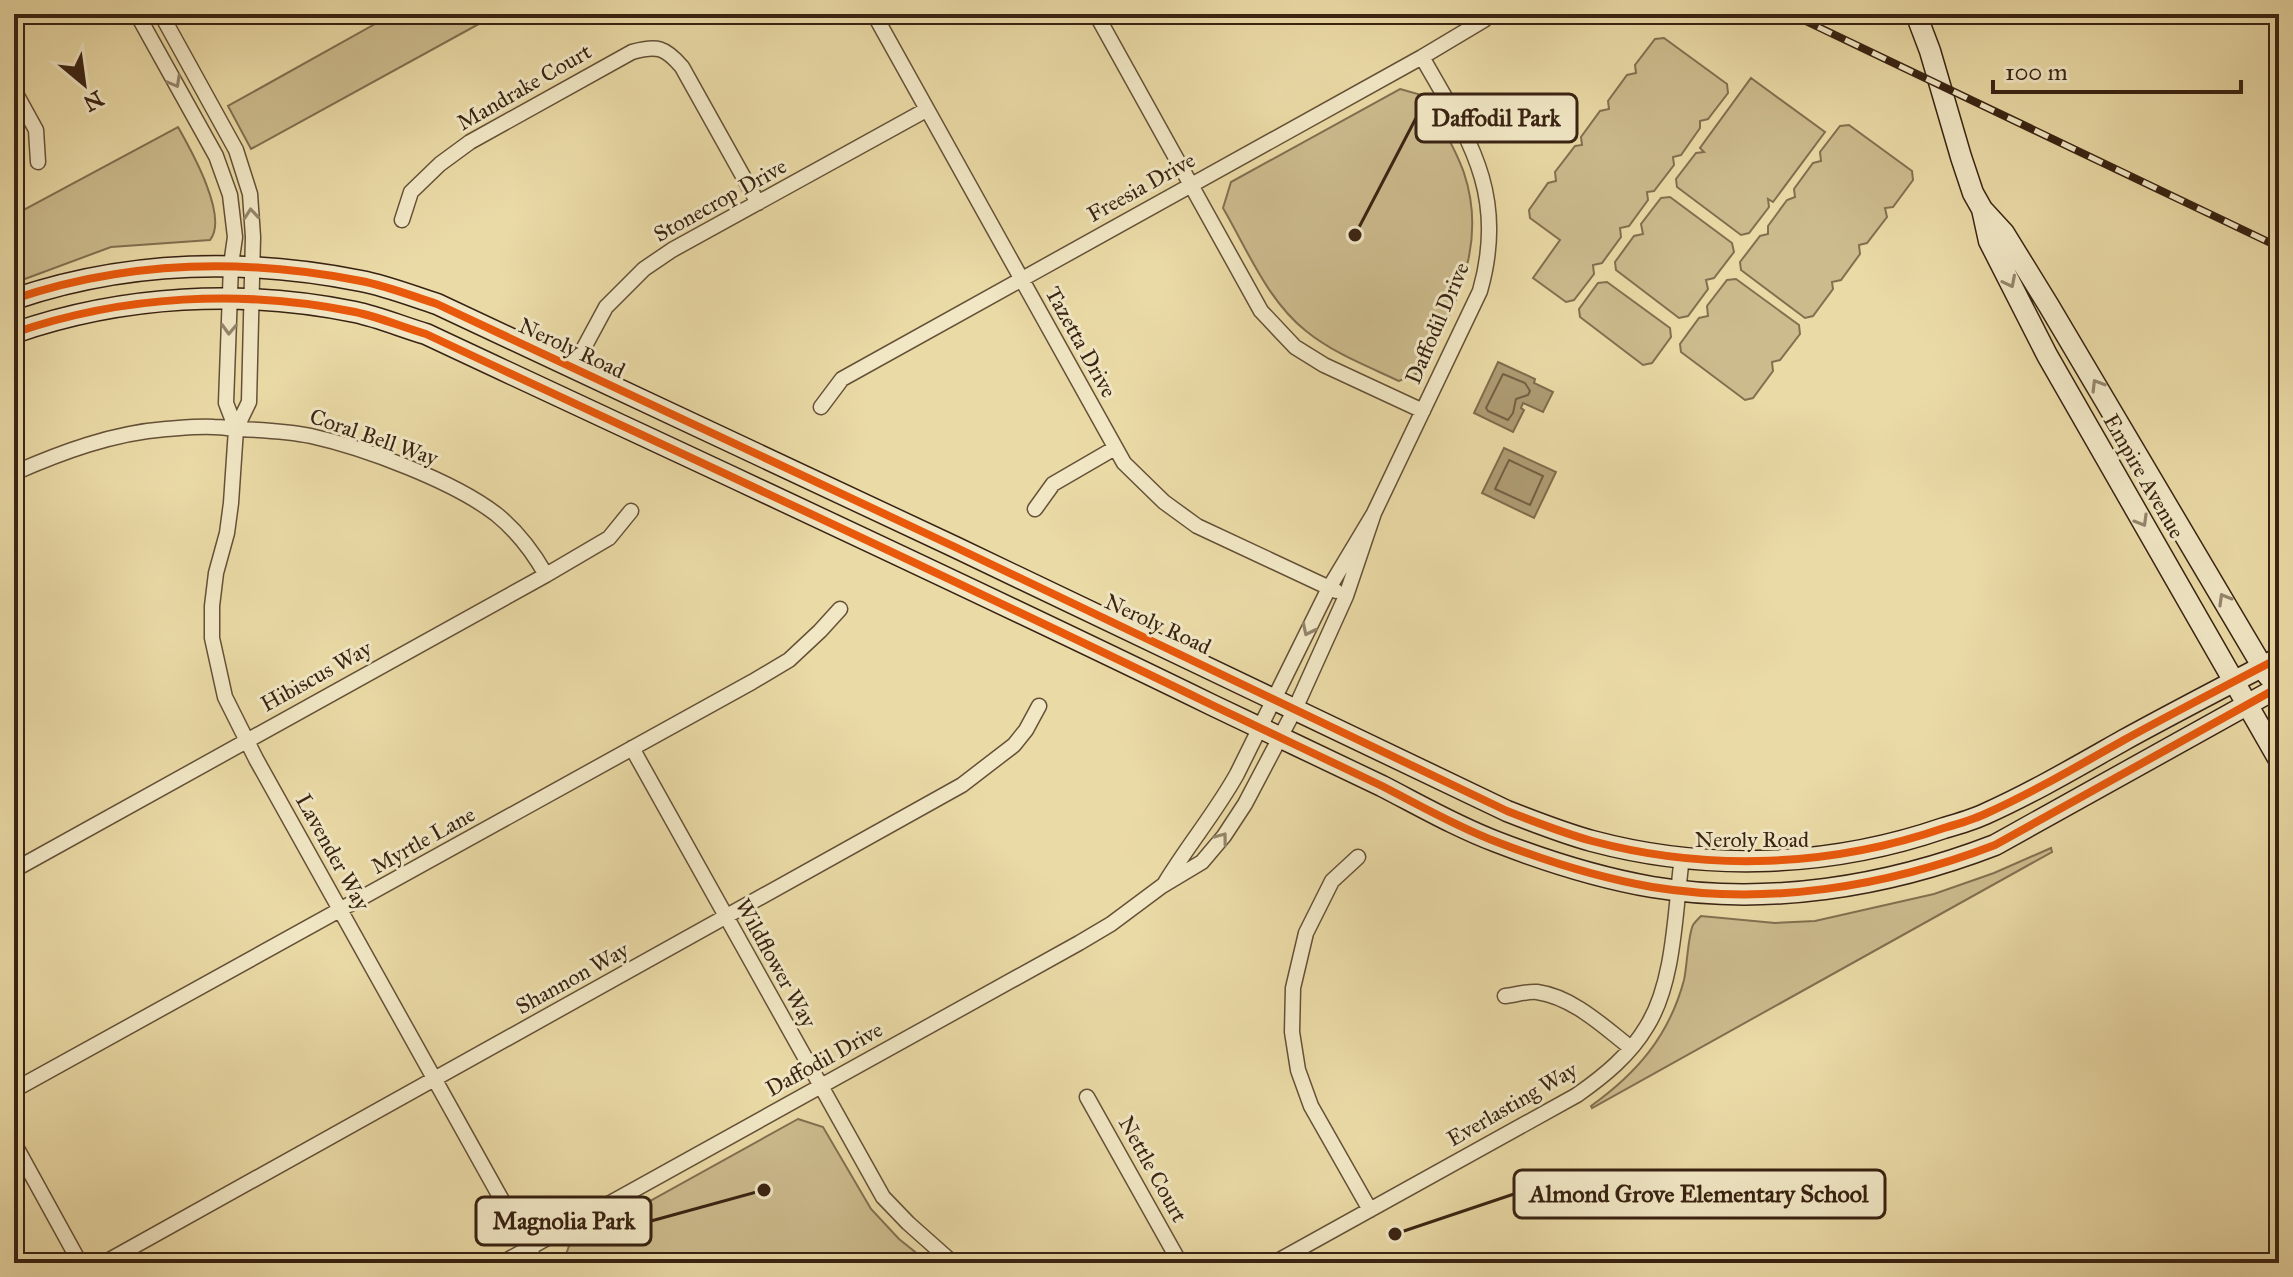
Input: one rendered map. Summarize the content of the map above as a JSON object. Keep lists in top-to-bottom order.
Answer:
{
  "streets": {
    "street": [
      "Mandrake Court",
      "Freesia Drive",
      "Stonecrop Drive",
      "Daffodil Drive",
      "Tazetta Drive",
      "Neroly Road",
      "Coral Bell Way",
      "Empire Avenue",
      "Hibiscus Way",
      "Myrtle Lane",
      "Lavender Way",
      "Wildflower Way",
      "Shannon Way",
      "Everlasting Way",
      "Nettle Court"
    ]
  },
  "crossings": [
    ["Mandrake Court", "Stonecrop Drive"],
    ["Freesia Drive", "Daffodil Drive"],
    ["Freesia Drive", "Tazetta Drive"],
    ["Stonecrop Drive", "Tazetta Drive"],
    ["Stonecrop Drive", "Neroly Road"],
    ["Daffodil Drive", "Tazetta Drive"],
    ["Daffodil Drive", "Neroly Road"],
    ["Daffodil Drive", "Lavender Way"],
    ["Daffodil Drive", "Wildflower Way"],
    ["Neroly Road", "Empire Avenue"],
    ["Neroly Road", "Everlasting Way"],
    ["Coral Bell Way", "Hibiscus Way"],
    ["Coral Bell Way", "Lavender Way"],
    ["Hibiscus Way", "Lavender Way"],
    ["Myrtle Lane", "Lavender Way"],
    ["Myrtle Lane", "Wildflower Way"],
    ["Lavender Way", "Shannon Way"],
    ["Wildflower Way", "Shannon Way"]
  ],
  "places": ["Daffodil Park", "Magnolia Park", "Almond Grove Elementary School"],
  "scale_bar": "100 m",
  "north": "bottom right"
}
